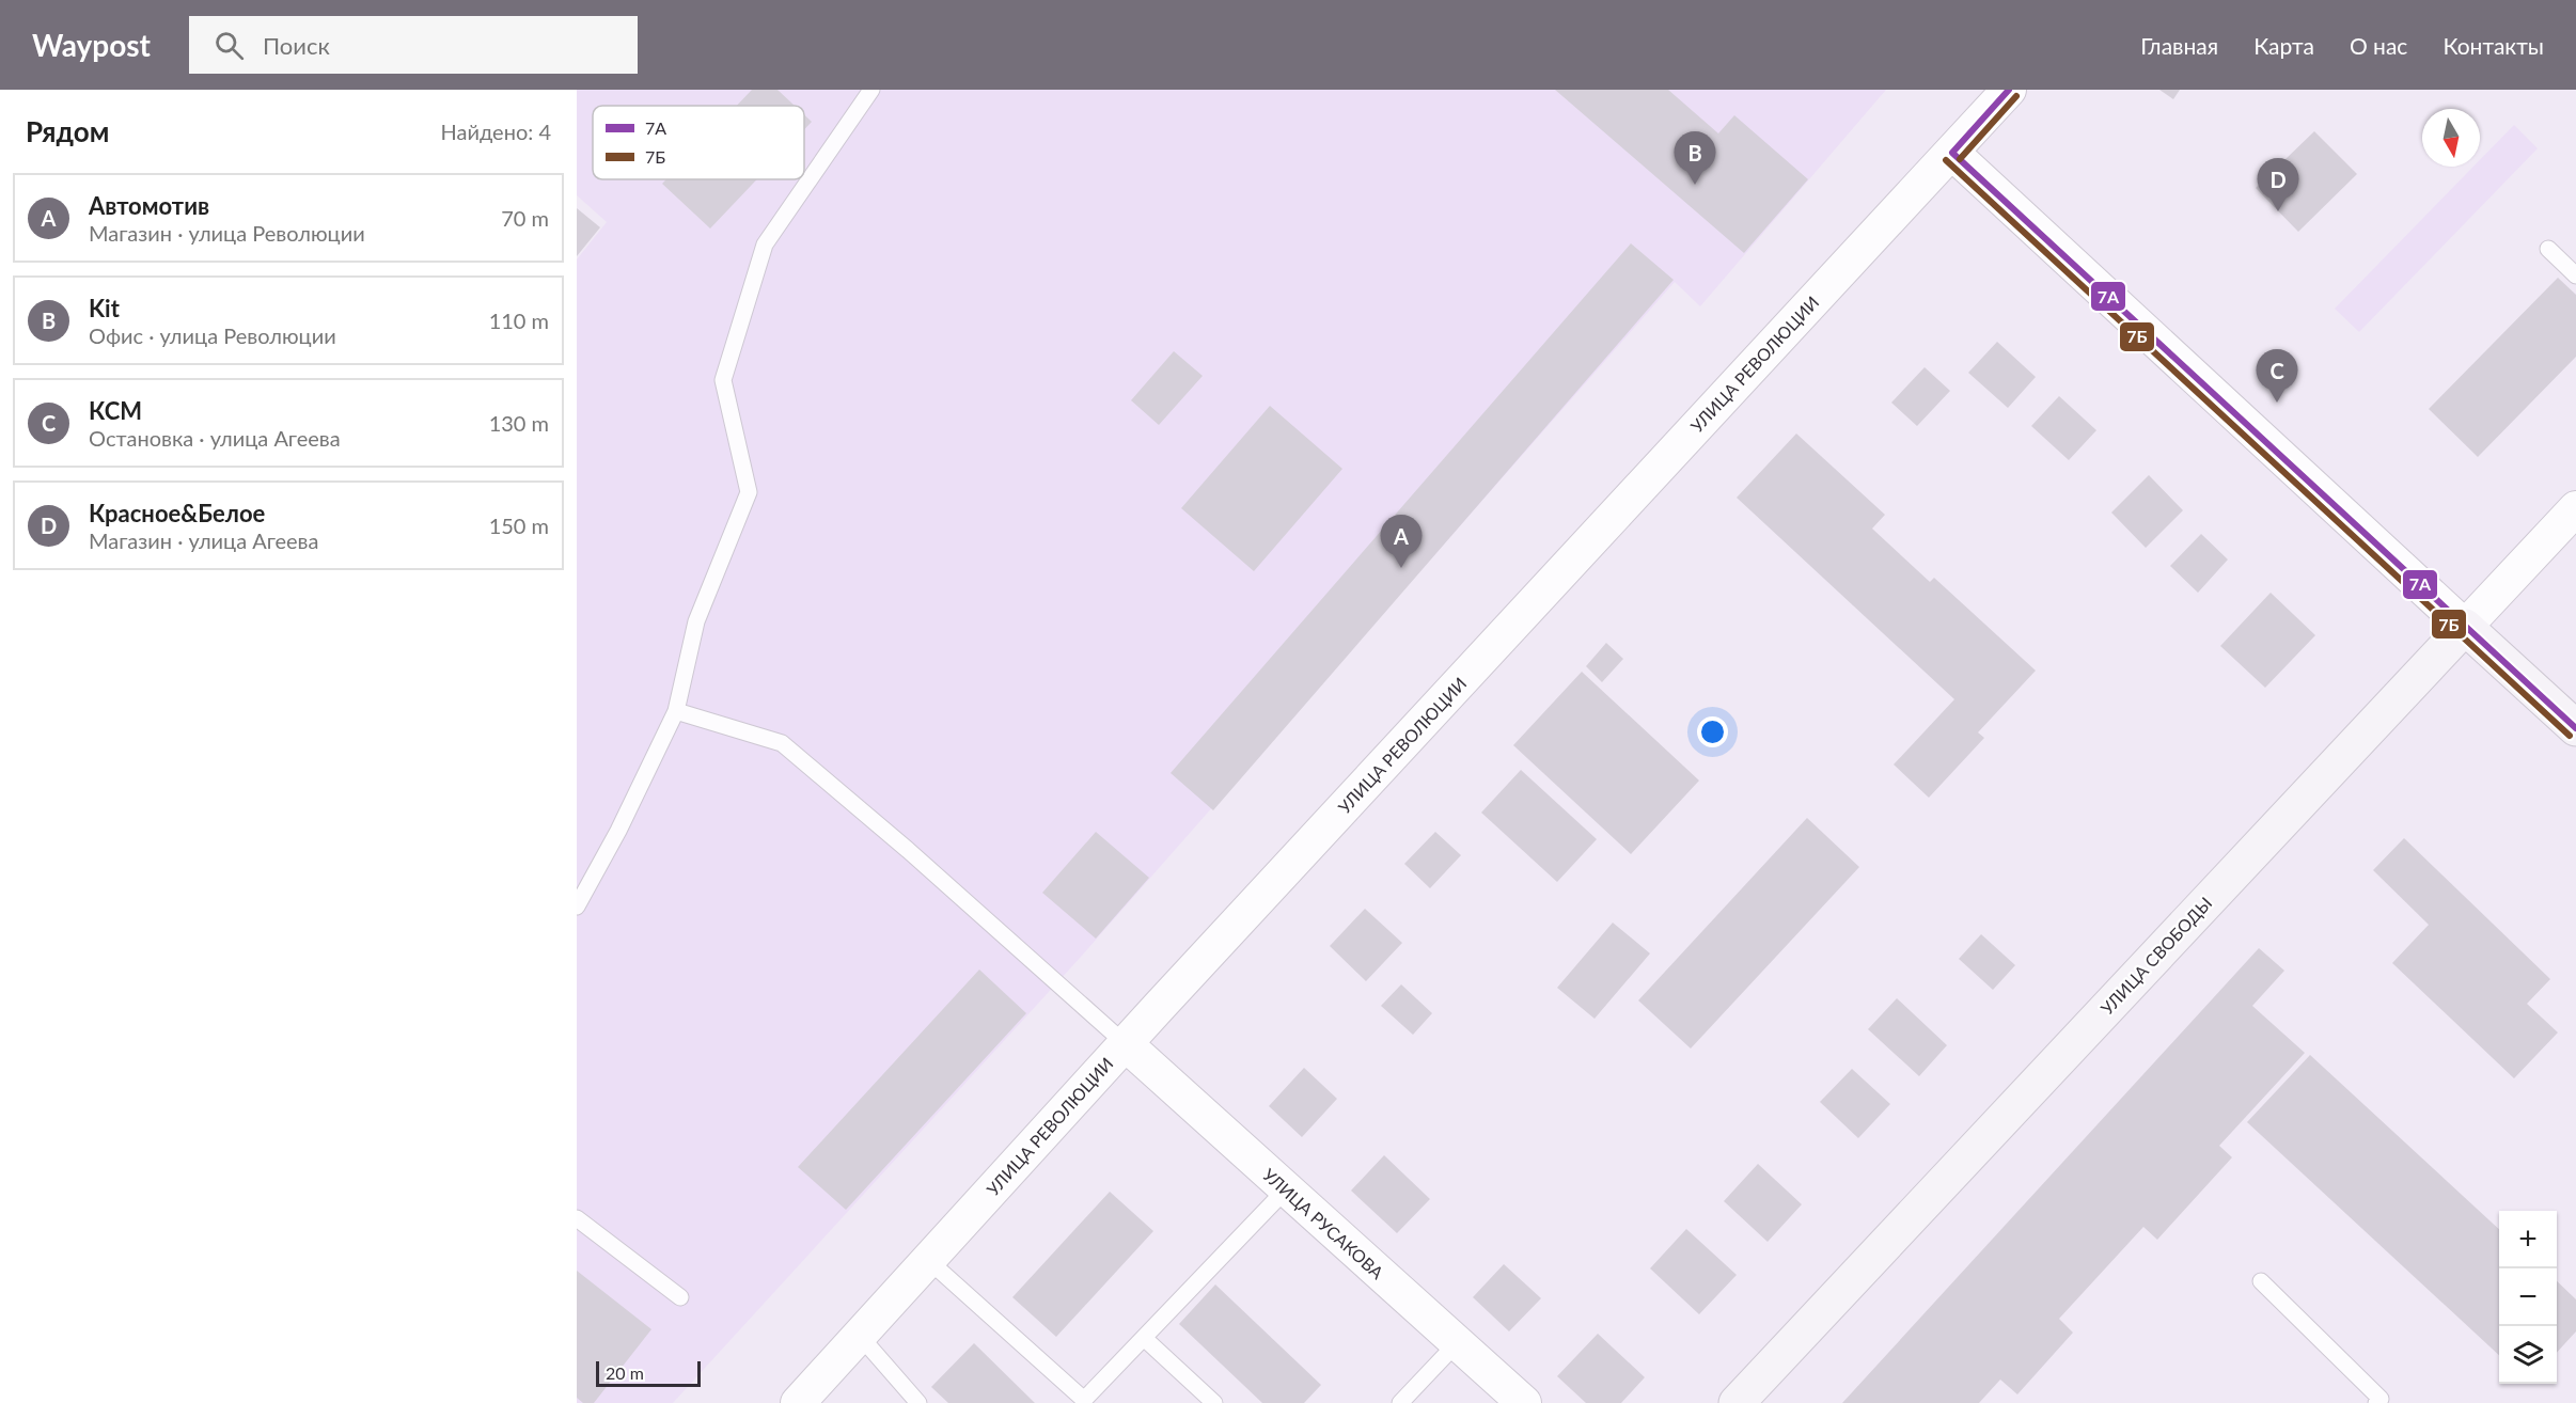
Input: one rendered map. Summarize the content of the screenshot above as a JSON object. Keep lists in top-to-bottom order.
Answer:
{
  "streets": {
    "street": ["УЛИЦА РЕВОЛЮЦИИ", "УЛИЦА СВОБОДЫ", "УЛИЦА РУСАКОВА"]
  },
  "crossings": [
    ["УЛИЦА РЕВОЛЮЦИИ", "УЛИЦА РУСАКОВА"]
  ],
  "lines": ["transit line 7А", "transit line 7Б"],
  "legend": ["7А", "7Б"],
  "scale_bar": "20 m",
  "north": "bottom",
  "page": {
    "header": "Waypost",
    "search": "Поиск",
    "nav": [
      "Главная",
      "Карта",
      "О нас",
      "Контакты"
    ],
    "heading": ["Рядом", "Найдено: 4"],
    "pins": [
      "B",
      "D",
      "C",
      "A"
    ],
    "list": [
      {
        "mark": "A",
        "name": "Автомотив",
        "note": "Магазин · улица Революции",
        "value": "70 m"
      },
      {
        "mark": "B",
        "name": "Kit",
        "note": "Офис · улица Революции",
        "value": "110 m"
      },
      {
        "mark": "C",
        "name": "КСМ",
        "note": "Остановка · улица Агеева",
        "value": "130 m"
      },
      {
        "mark": "D",
        "name": "Красное&Белое",
        "note": "Магазин · улица Агеева",
        "value": "150 m"
      }
    ],
    "map_buttons": ["+", "−"],
    "scale": "20 m"
  }
}
